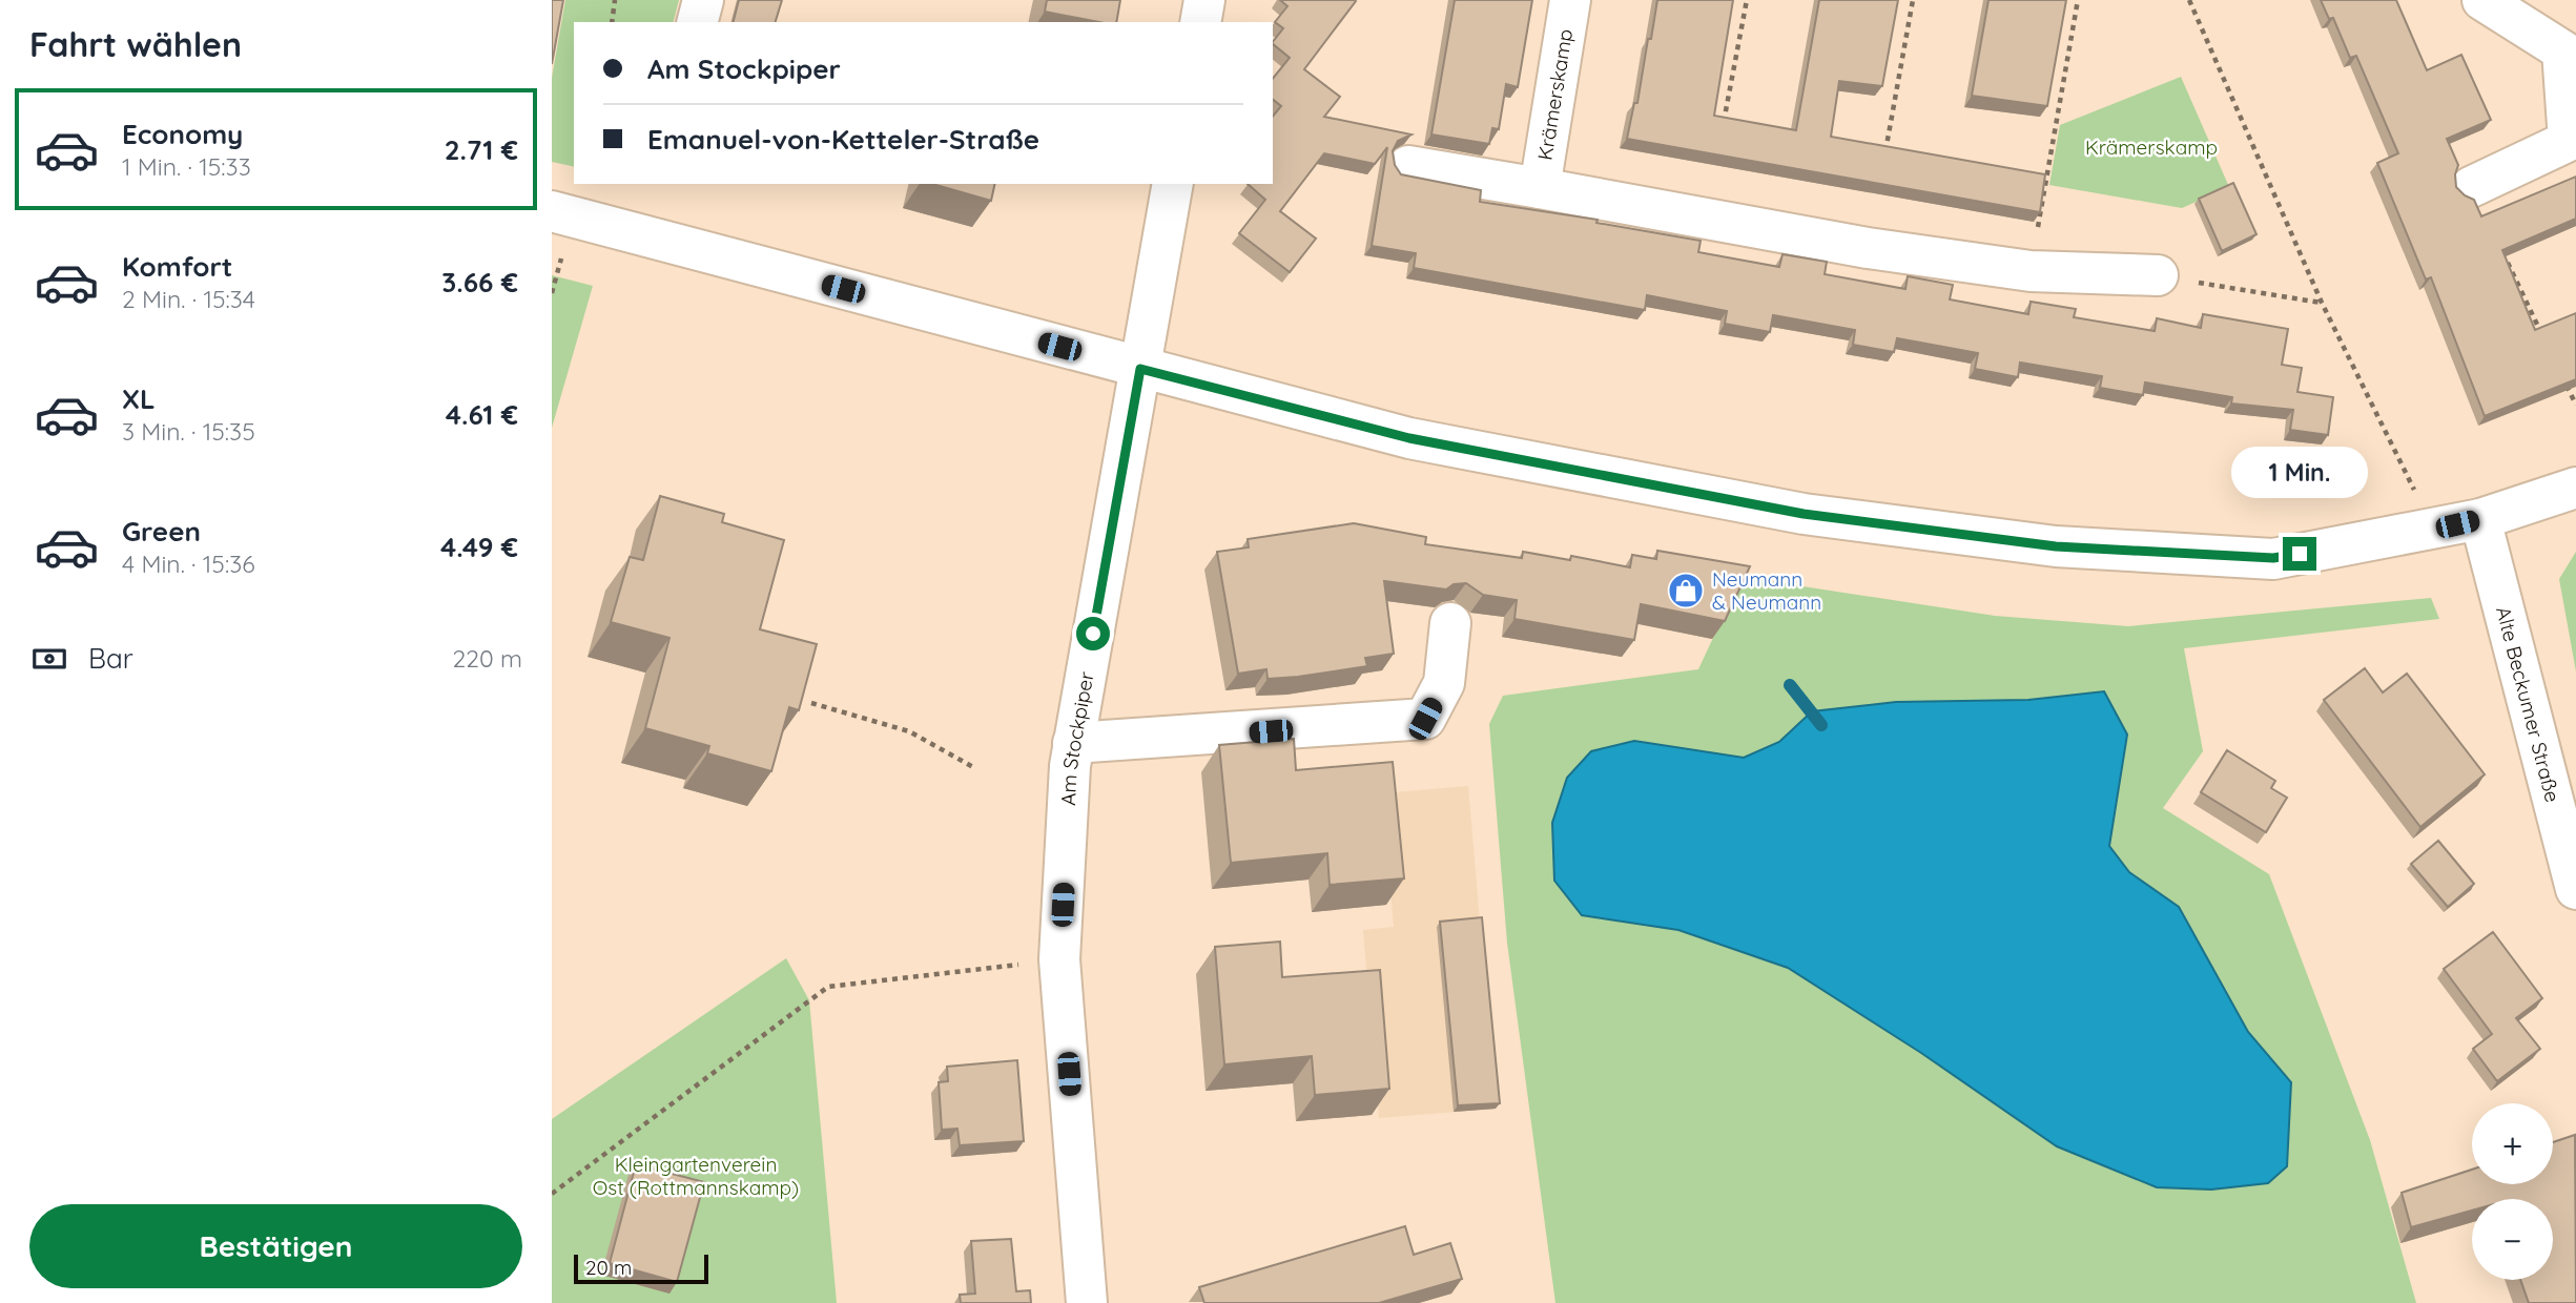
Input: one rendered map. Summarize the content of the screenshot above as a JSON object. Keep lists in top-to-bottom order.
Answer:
{
  "streets": {
    "street": ["Krämerskamp", "Alte Beckumer Straße", "Am Stockpiper"]
  },
  "parks": ["Krämerskamp", "Kleingartenverein Ost (Rottmannskamp)"],
  "places": {
    "shop": ["Neumann & Neumann"]
  },
  "scale_bar": "20 m",
  "page": {
    "heading": "Fahrt wählen",
    "banner": ["Am Stockpiper", "Emanuel-von-Ketteler-Straße"],
    "list": [
      {
        "name": "Economy",
        "note": "1 Min. · 15:33",
        "value": "2.71 €"
      },
      {
        "name": "Komfort",
        "note": "2 Min. · 15:34",
        "value": "3.66 €"
      },
      {
        "name": "XL",
        "note": "3 Min. · 15:35",
        "value": "4.61 €"
      },
      {
        "name": "Green",
        "note": "4 Min. · 15:36",
        "value": "4.49 €"
      }
    ],
    "bubble": "1 Min.",
    "pay": ["Bar", "220 m"],
    "map_buttons": ["+", "−"],
    "buttons": "Bestätigen",
    "scale": "20 m"
  }
}
